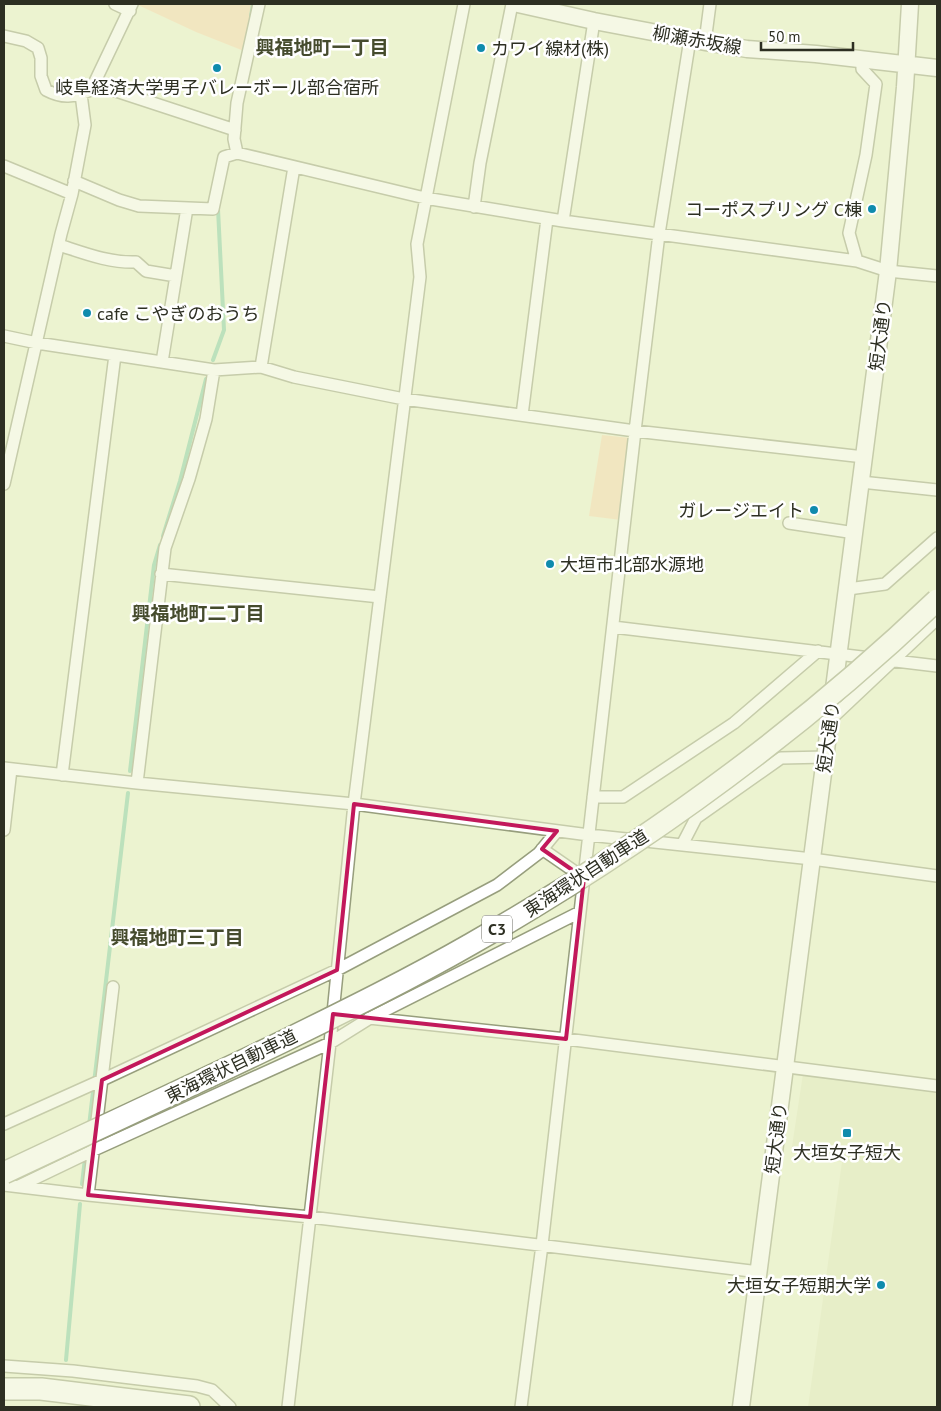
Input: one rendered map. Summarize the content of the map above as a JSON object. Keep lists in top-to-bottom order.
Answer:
{
  "streets": {
    "highway": ["東海環状自動車道", "C3"],
    "street": ["柳瀬赤坂線", "短大通り"]
  },
  "crossings": [
    ["柳瀬赤坂線", "短大通り"]
  ],
  "districts": ["興福地町一丁目", "興福地町二丁目", "興福地町三丁目"],
  "places": {
    "other": [
      "カワイ線材(株)",
      "岐阜経済大学男子バレーボール部合宿所",
      "コーポスプリング C棟",
      "cafe こやぎのおうち",
      "ガレージエイト",
      "大垣市北部水源地",
      "大垣女子短期大学"
    ],
    "transit": ["大垣女子短大"]
  },
  "scale_bar": "50 m"
}
